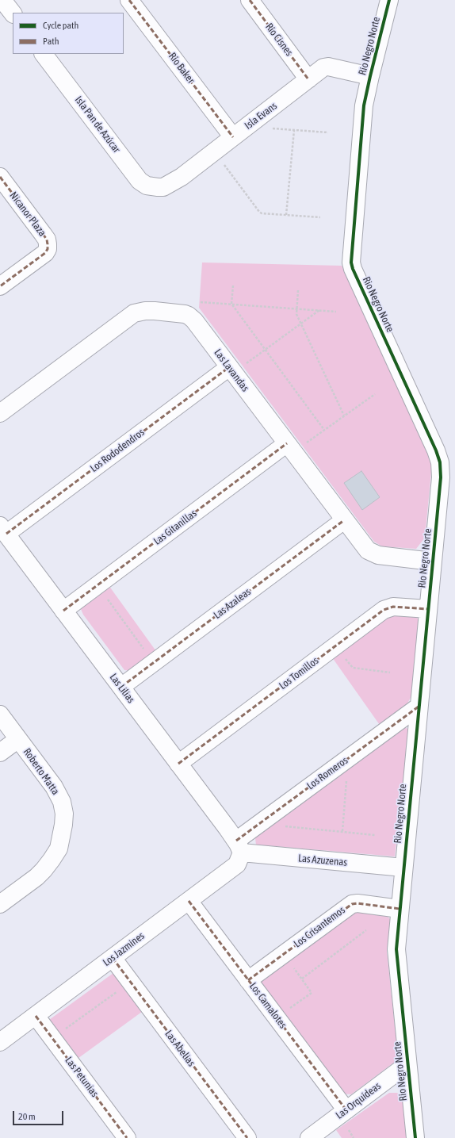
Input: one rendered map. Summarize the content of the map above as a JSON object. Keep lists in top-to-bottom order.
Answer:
{
  "streets": {
    "street": [
      "Río Cisnes",
      "Rio Negro Norte",
      "Río Baker",
      "Isla Evans",
      "Isla Pan de Azúcar",
      "Nicanor Plaza",
      "Las Lavandas",
      "Los Rododendros",
      "Las Gitanillas",
      "Las Azaleas",
      "Los Tomillos",
      "Las Lilias",
      "Roberto Matta",
      "Los Romeros",
      "Las Azuzenas",
      "Los Crisantemos",
      "Los Jazmines",
      "Los Camalotes",
      "Las Abelias",
      "Las Petunias",
      "Las Orquídeas"
    ]
  },
  "crossings": [
    ["Río Cisnes", "Isla Evans"],
    ["Rio Negro Norte", "Isla Evans"],
    ["Rio Negro Norte", "Las Lavandas"],
    ["Rio Negro Norte", "Los Tomillos"],
    ["Rio Negro Norte", "Los Romeros"],
    ["Rio Negro Norte", "Las Azuzenas"],
    ["Rio Negro Norte", "Los Crisantemos"],
    ["Rio Negro Norte", "Las Orquídeas"],
    ["Río Baker", "Isla Evans"],
    ["Isla Evans", "Isla Pan de Azúcar"],
    ["Las Lavandas", "Los Rododendros"],
    ["Las Lavandas", "Las Gitanillas"],
    ["Las Lavandas", "Las Azaleas"],
    ["Los Rododendros", "Las Lilias"],
    ["Las Gitanillas", "Las Lilias"],
    ["Las Azaleas", "Las Lilias"],
    ["Los Tomillos", "Las Lilias"],
    ["Las Lilias", "Los Romeros"],
    ["Las Lilias", "Las Azuzenas"],
    ["Las Lilias", "Los Jazmines"],
    ["Los Romeros", "Las Azuzenas"],
    ["Los Romeros", "Los Jazmines"],
    ["Las Azuzenas", "Los Jazmines"],
    ["Los Crisantemos", "Los Camalotes"],
    ["Los Jazmines", "Los Camalotes"],
    ["Los Jazmines", "Las Abelias"],
    ["Los Jazmines", "Las Petunias"],
    ["Los Camalotes", "Las Orquídeas"]
  ],
  "legend": ["Cycle path", "Path"],
  "scale_bar": "20 m"
}
